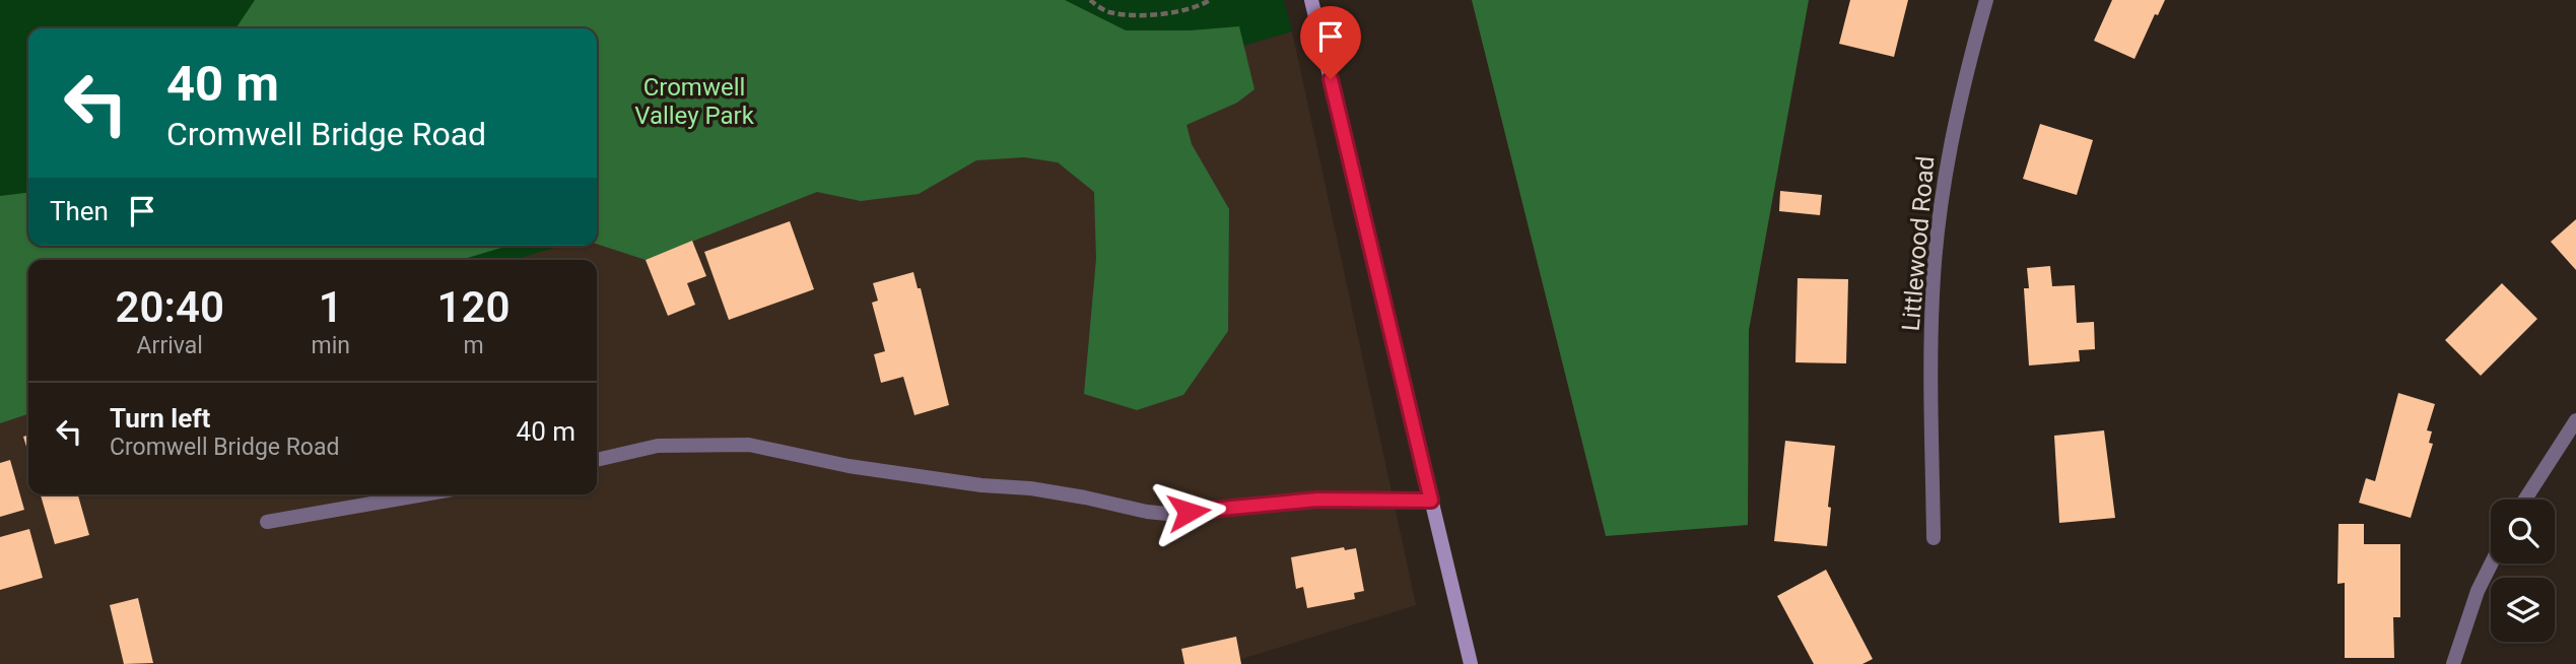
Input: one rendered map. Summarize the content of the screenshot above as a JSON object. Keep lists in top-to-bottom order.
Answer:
{
  "streets": {
    "street": ["Littlewood Road"]
  },
  "parks": ["Cromwell Valley Park"],
  "page": {
    "turn": ["40 m", "Cromwell Bridge Road"],
    "then": "Then",
    "eta": [
      "20:40",
      "Arrival",
      "1",
      "min",
      "120",
      "m"
    ],
    "list": [
      {
        "name": "Turn left",
        "note": "Cromwell Bridge Road",
        "value": "40 m"
      }
    ]
  }
}
